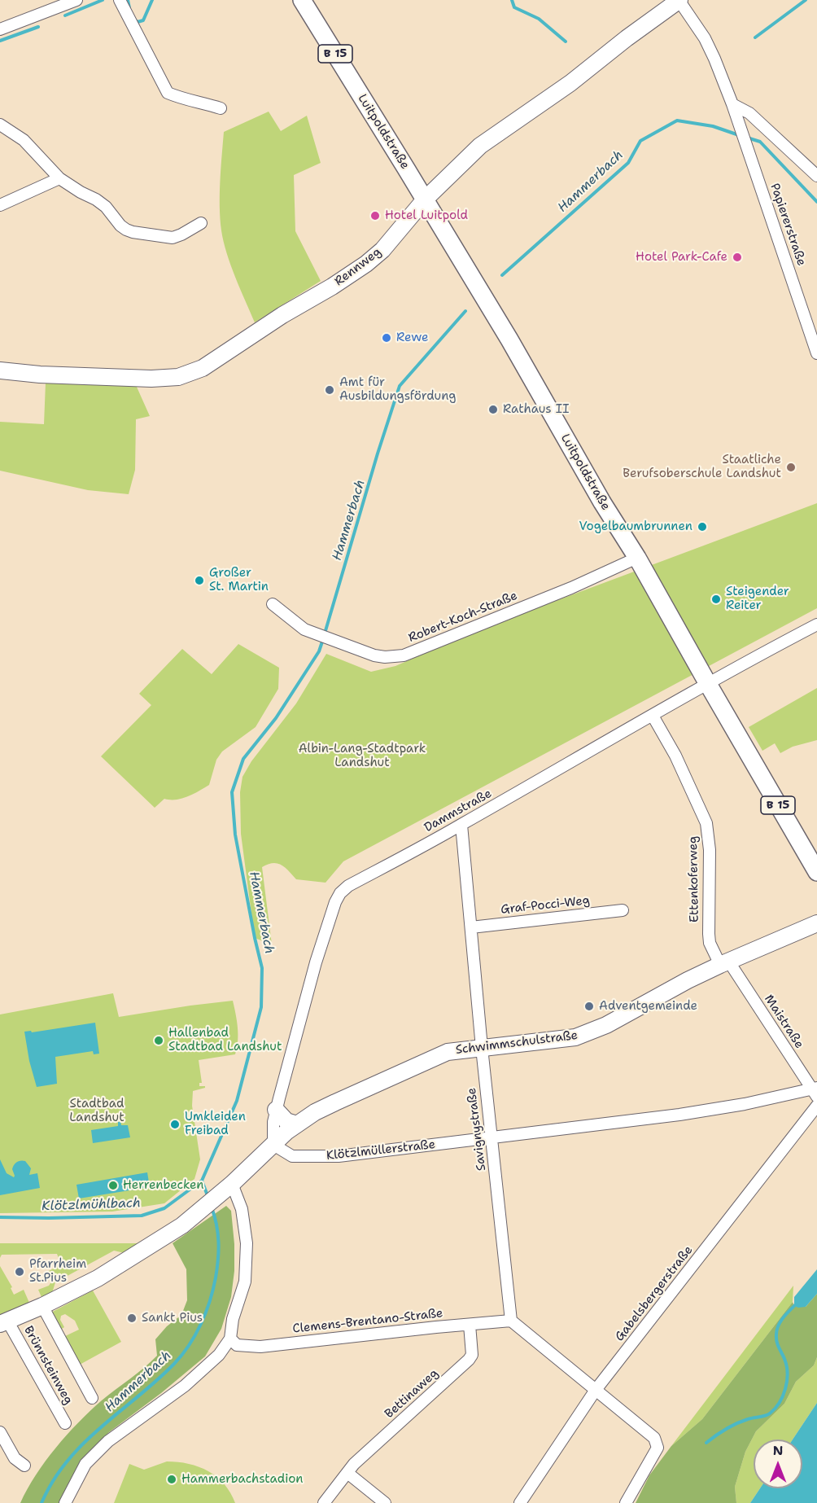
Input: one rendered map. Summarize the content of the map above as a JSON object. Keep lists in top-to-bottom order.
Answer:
{
  "streets": {
    "main road": ["B 15", "Luitpoldstraße"],
    "street": [
      "Papiererstraße",
      "Rennweg",
      "Robert-Koch-Straße",
      "Dammstraße",
      "Ettenkoferweg",
      "Graf-Pocci-Weg",
      "Maistraße",
      "Schwimmschulstraße",
      "Savignystraße",
      "Klötzlmüllerstraße",
      "Gabelsbergerstraße",
      "Clemens-Brentano-Straße",
      "Brünnsteinweg",
      "Bettinaweg"
    ]
  },
  "crossings": [
    ["Luitpoldstraße", "Rennweg"],
    ["Luitpoldstraße", "Robert-Koch-Straße"],
    ["Luitpoldstraße", "Dammstraße"],
    ["Papiererstraße", "Rennweg"],
    ["Dammstraße", "Ettenkoferweg"],
    ["Dammstraße", "Schwimmschulstraße"],
    ["Dammstraße", "Savignystraße"],
    ["Dammstraße", "Klötzlmüllerstraße"],
    ["Ettenkoferweg", "Maistraße"],
    ["Ettenkoferweg", "Schwimmschulstraße"],
    ["Graf-Pocci-Weg", "Savignystraße"],
    ["Maistraße", "Schwimmschulstraße"],
    ["Maistraße", "Klötzlmüllerstraße"],
    ["Schwimmschulstraße", "Savignystraße"],
    ["Schwimmschulstraße", "Klötzlmüllerstraße"],
    ["Savignystraße", "Klötzlmüllerstraße"],
    ["Savignystraße", "Clemens-Brentano-Straße"],
    ["Clemens-Brentano-Straße", "Bettinaweg"]
  ],
  "water": ["Hammerbach", "Klötzlmühlbach"],
  "parks": ["Albin-Lang-Stadtpark Landshut", "Stadtbad Landshut"],
  "places": [
    "Hotel Luitpold",
    "Hotel Park-Cafe",
    "Rewe",
    "Amt für Ausbildungsfördung",
    "Rathaus II",
    "Staatliche Berufsoberschule Landshut",
    "Vogelbaumbrunnen",
    "Großer St. Martin",
    "Steigender Reiter",
    "Adventgemeinde",
    "Hallenbad Stadtbad Landshut",
    "Umkleiden Freibad",
    "Herrenbecken",
    "Pfarrheim St.Pius",
    "Sankt Pius",
    "Hammerbachstadion"
  ],
  "north": "top"
}
